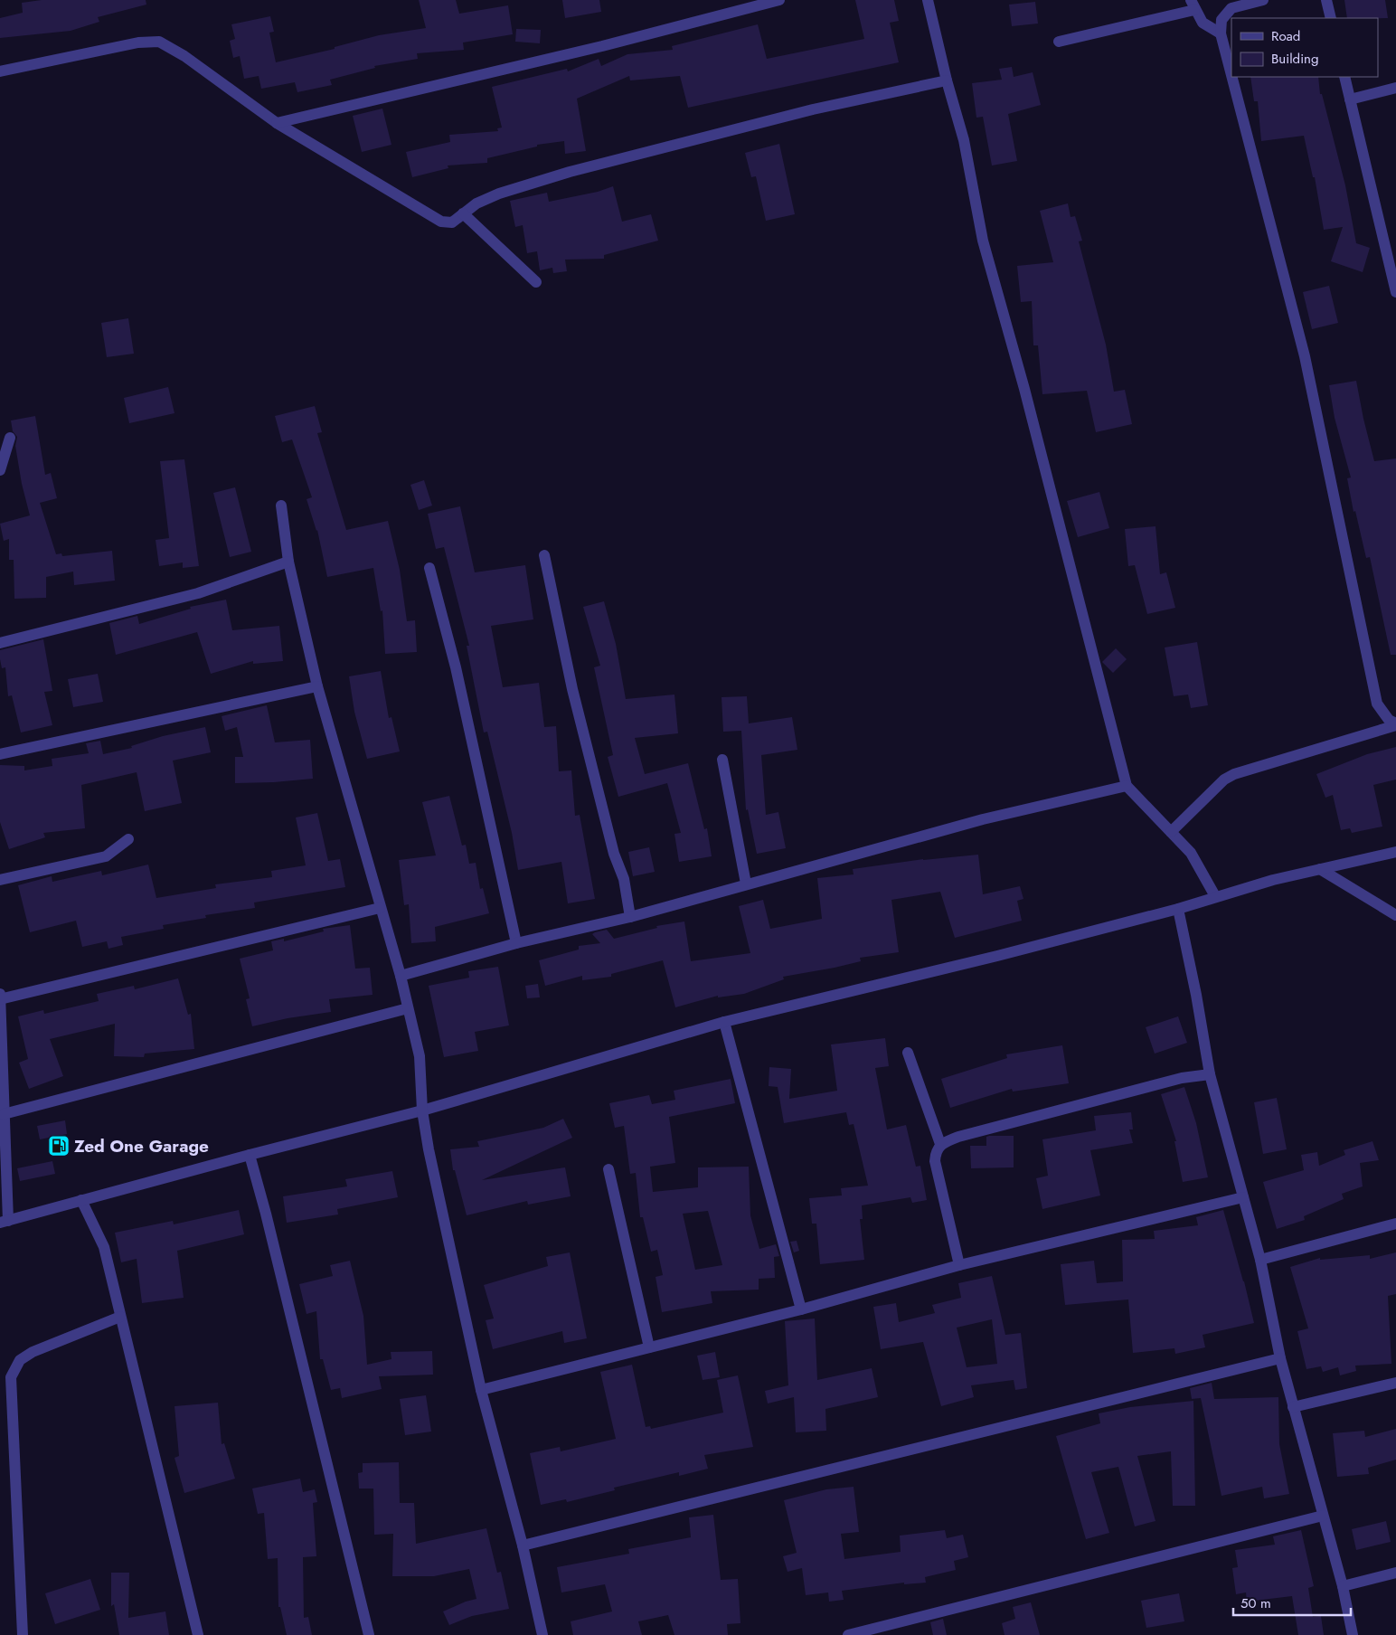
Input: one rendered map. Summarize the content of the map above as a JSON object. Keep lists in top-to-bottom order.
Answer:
{
  "places": {
    "fuel station": ["Zed One Garage"]
  },
  "legend": ["Road", "Building"],
  "scale_bar": "50 m"
}
